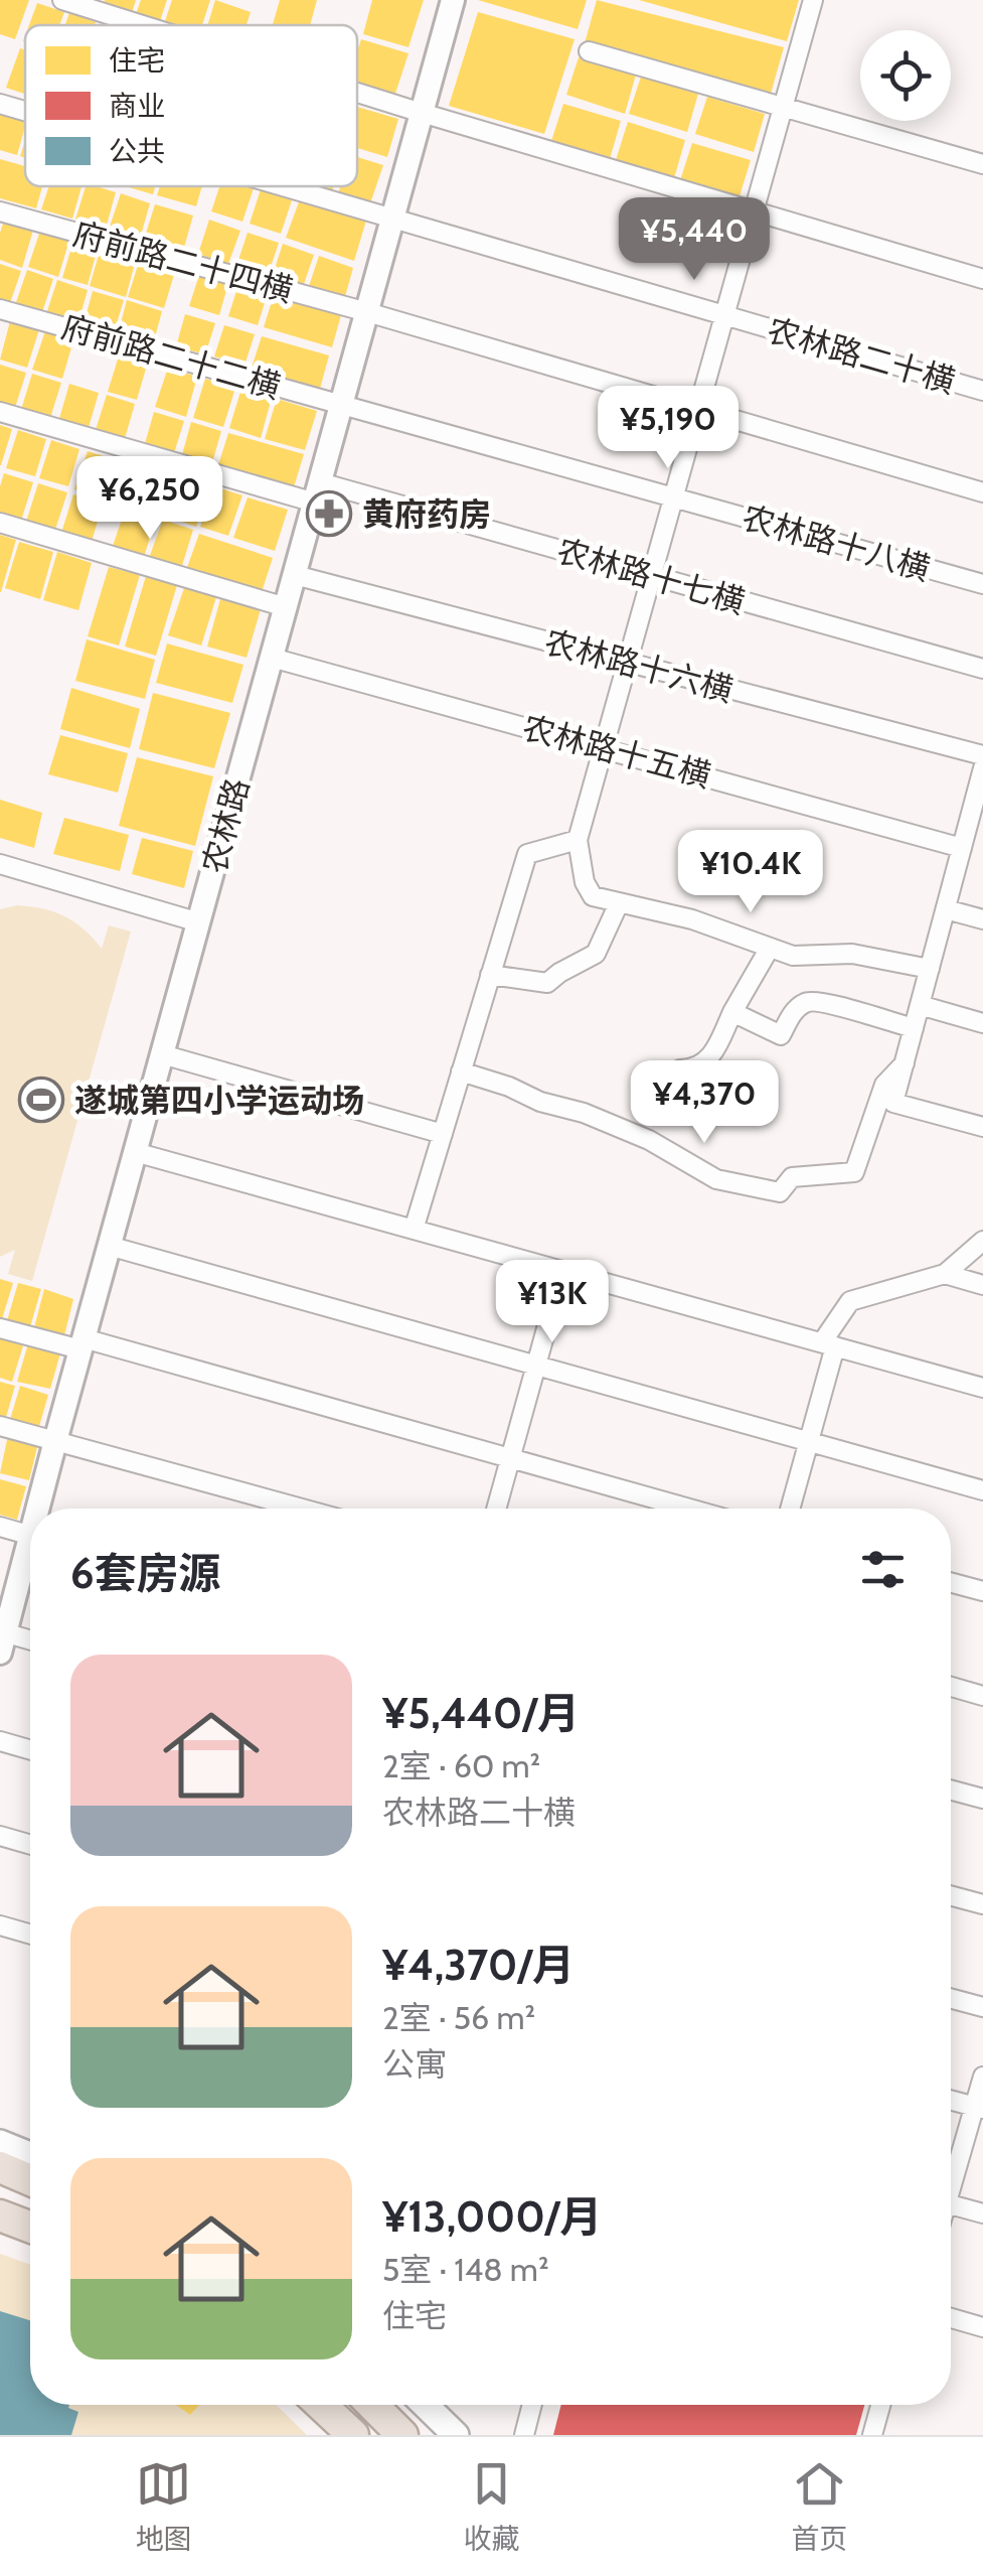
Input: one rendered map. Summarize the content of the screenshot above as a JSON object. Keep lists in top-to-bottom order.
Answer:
{
  "streets": {
    "street": [
      "府前路二十四横",
      "农林路二十横",
      "府前路二十二横",
      "农林路十八横",
      "农林路十七横",
      "农林路十六横",
      "农林路十五横",
      "农林路"
    ]
  },
  "crossings": [
    ["府前路二十四横", "农林路"],
    ["农林路二十横", "农林路"],
    ["府前路二十二横", "农林路十八横"],
    ["府前路二十二横", "农林路"],
    ["农林路十八横", "农林路"],
    ["农林路十七横", "农林路"],
    ["农林路十六横", "农林路"],
    ["农林路十五横", "农林路"]
  ],
  "places": {
    "pharmacy": ["黄府药房"],
    "sports": ["遂城第四小学运动场"]
  },
  "legend": ["住宅", "商业", "公共"],
  "page": {
    "price": [
      "¥5,440",
      "¥5,190",
      "¥6,250",
      "¥10.4K",
      "¥4,370",
      "¥13K"
    ],
    "heading": "6套房源",
    "list": [
      {
        "name": "¥5,440/月",
        "note": "2室 · 60 m² · 农林路二十横"
      },
      {
        "name": "¥4,370/月",
        "note": "2室 · 56 m² · 公寓"
      },
      {
        "name": "¥13,000/月",
        "note": "5室 · 148 m² · 住宅"
      }
    ],
    "tabs": ["地图", "收藏", "首页"]
  }
}
